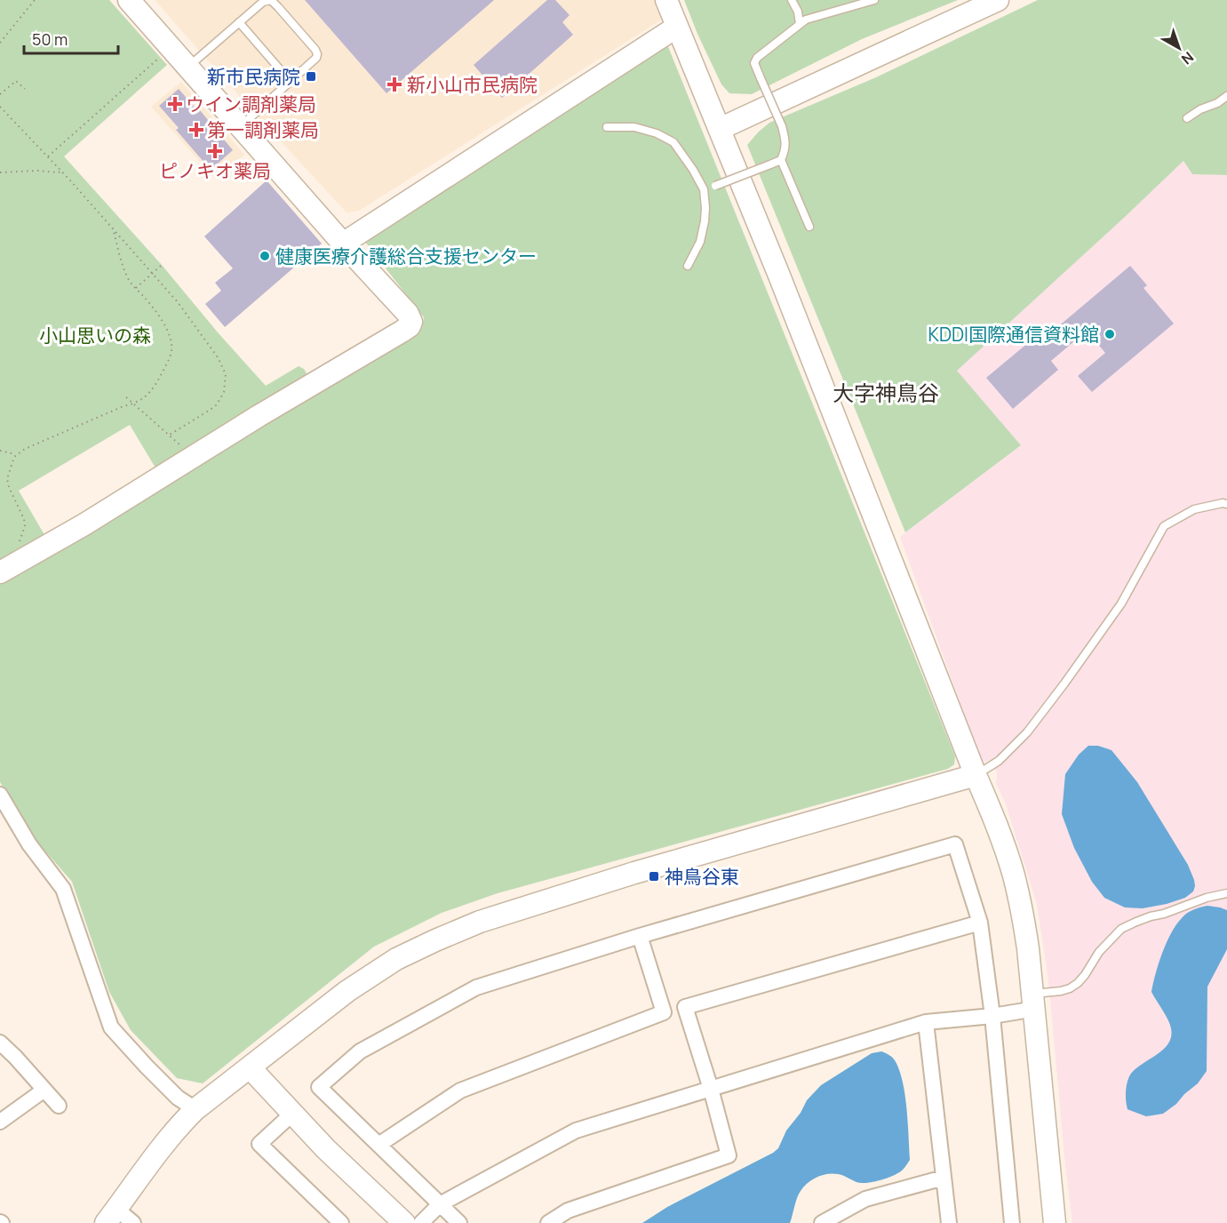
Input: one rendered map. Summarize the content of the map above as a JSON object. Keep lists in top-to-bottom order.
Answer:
{
  "districts": ["大字神鳥谷"],
  "parks": ["小山思いの森"],
  "places": {
    "transit": ["新市民病院", "神鳥谷東"],
    "health": [
      "新小山市民病院",
      "ウイン調剤薬局",
      "第一調剤薬局",
      "ピノキオ薬局"
    ],
    "other": ["健康医療介護総合支援センター", "KDDI国際通信資料館"]
  },
  "scale_bar": "50 m",
  "north": "bottom right"
}
